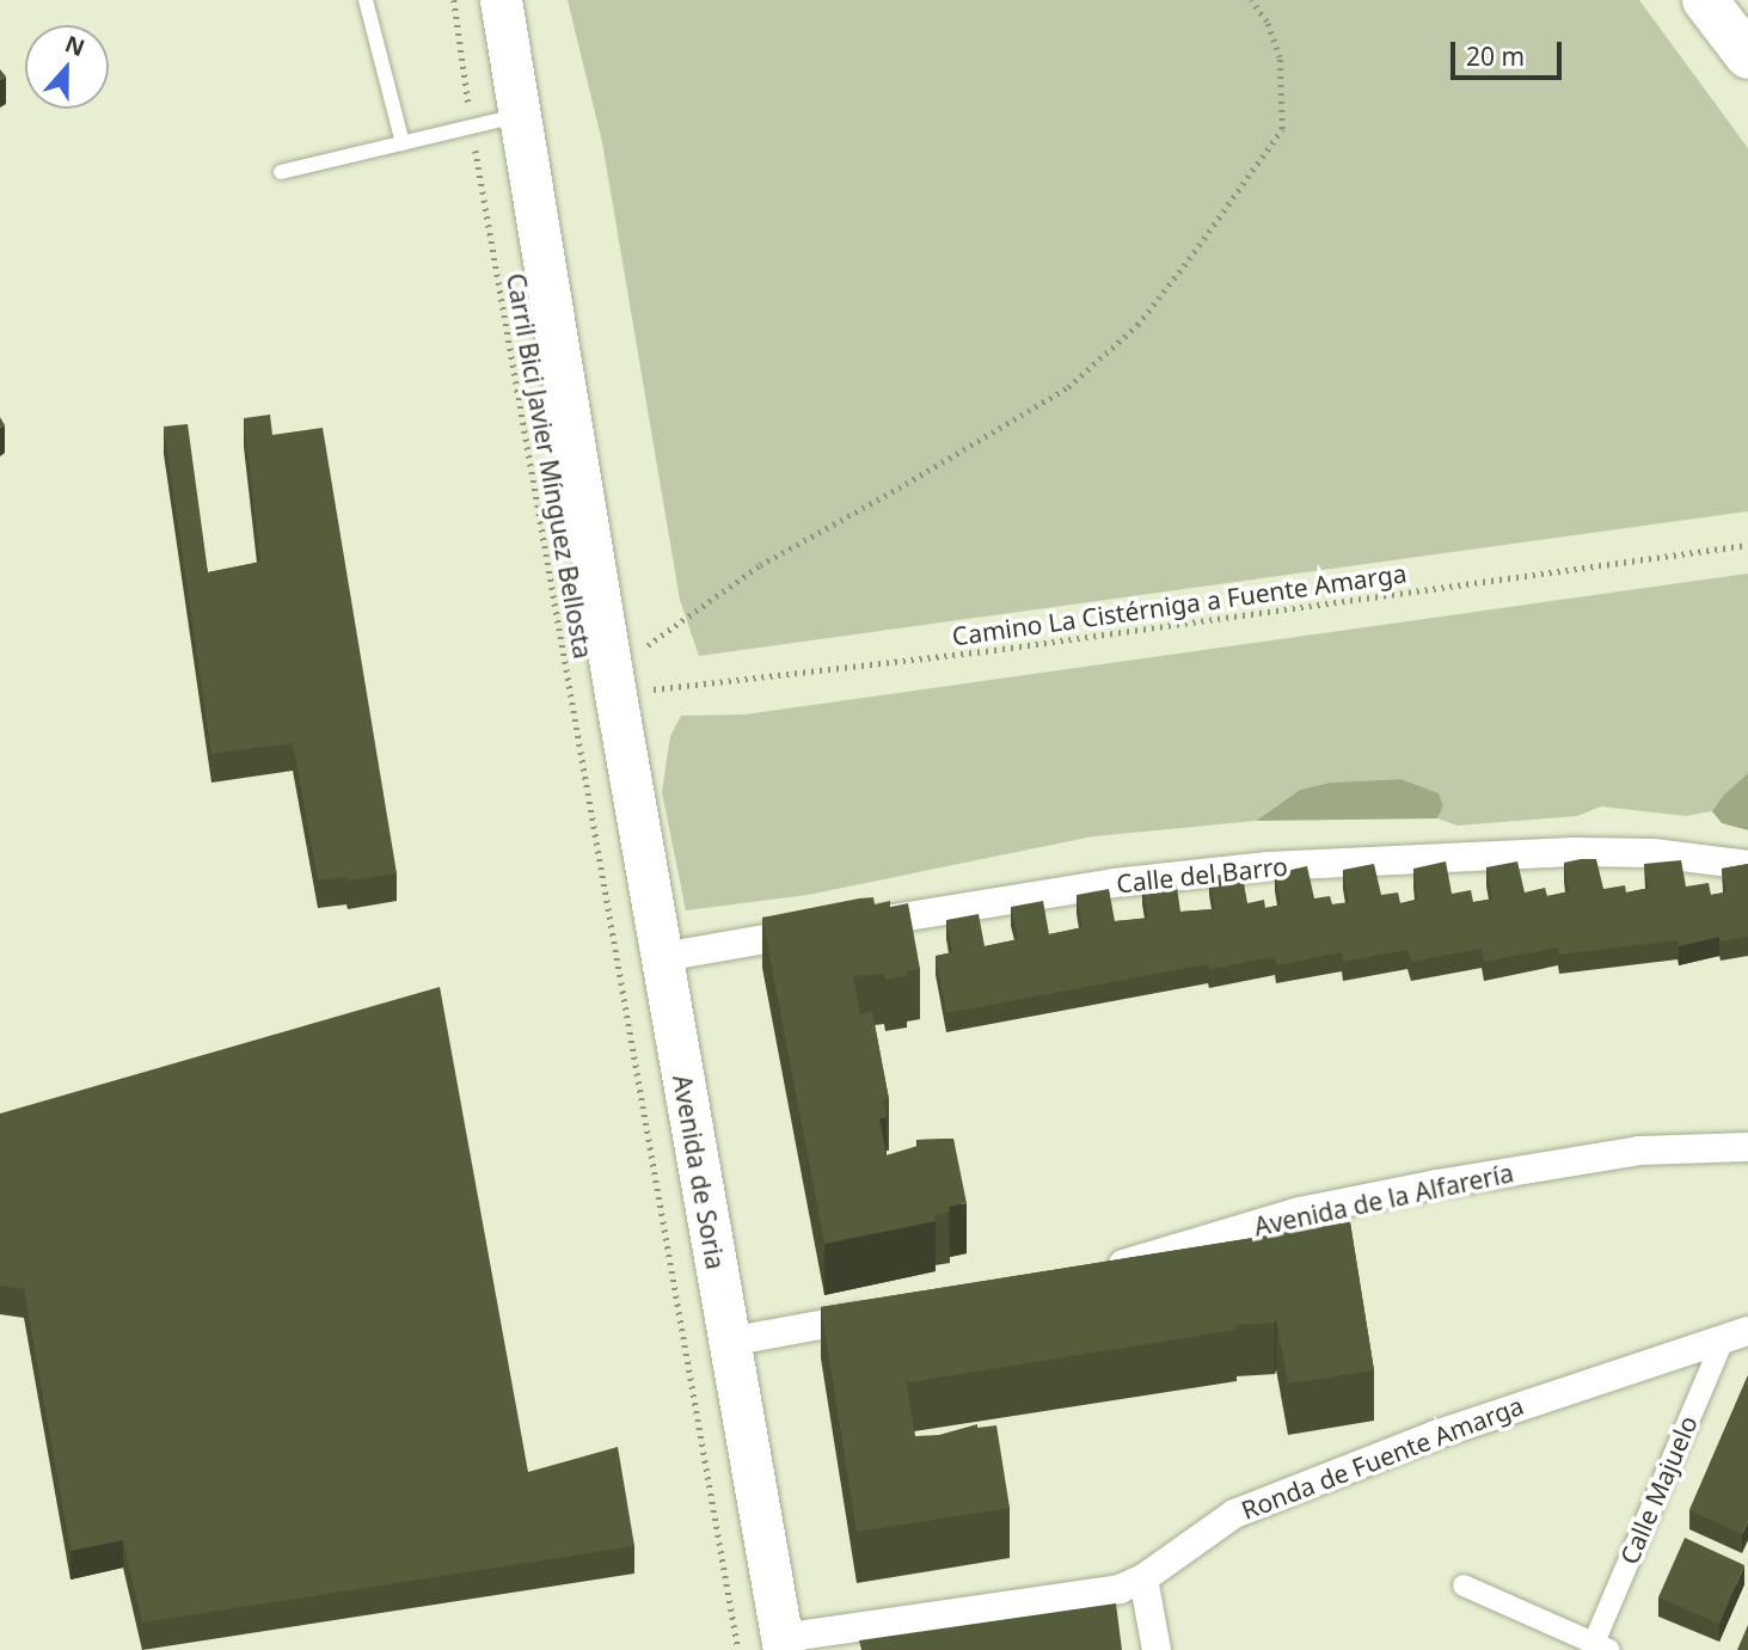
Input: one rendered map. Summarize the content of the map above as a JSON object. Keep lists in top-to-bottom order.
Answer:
{
  "streets": {
    "main road": ["Avenida de Soria"],
    "street": [
      "Calle del Barro",
      "Avenida de la Alfarería",
      "Ronda de Fuente Amarga",
      "Calle Majuelo"
    ],
    "path": ["Carril Bici Javier Mínguez Bellosta", "Camino La Cistérniga a Fuente Amarga"]
  },
  "crossings": [
    ["Camino La Cistérniga a Fuente Amarga", "Avenida de Soria"],
    ["Calle del Barro", "Avenida de Soria"],
    ["Avenida de Soria", "Ronda de Fuente Amarga"],
    ["Ronda de Fuente Amarga", "Calle Majuelo"]
  ],
  "scale_bar": "20 m",
  "north": "top"
}
